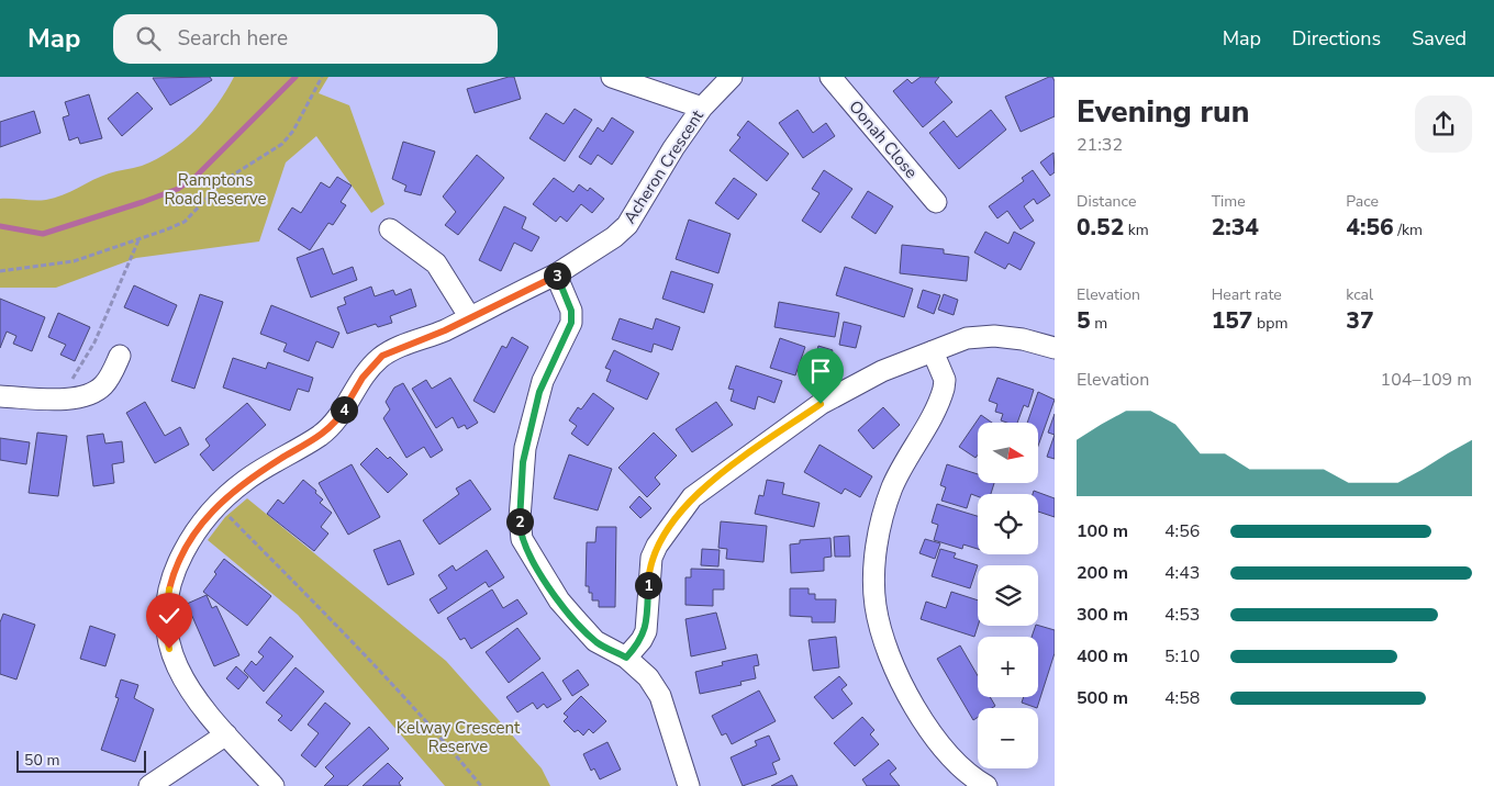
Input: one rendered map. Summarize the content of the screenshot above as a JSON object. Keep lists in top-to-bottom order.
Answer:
{
  "streets": {
    "street": ["Oonah Close", "Acheron Crescent"]
  },
  "parks": ["Ramptons Road Reserve", "Kelway Crescent Reserve"],
  "scale_bar": "50 m",
  "north": "right",
  "page": {
    "header": "Map",
    "search": "Search here",
    "nav": ["Map", "Directions", "Saved"],
    "heading": ["Evening run", "21:32"],
    "stats": [
      ["Distance", "0.52 km"],
      ["Time", "2:34"],
      ["Pace", "4:56 /km"],
      ["Elevation", "5 m"],
      ["Heart rate", "157 bpm"],
      ["kcal", "37"]
    ],
    "pins": [
      "3",
      "4",
      "2",
      "1"
    ],
    "chart": ["Elevation", "104–109 m"],
    "map_buttons": ["+", "−"],
    "list": [
      {
        "name": "100 m",
        "note": "4:56"
      },
      {
        "name": "200 m",
        "note": "4:43"
      },
      {
        "name": "300 m",
        "note": "4:53"
      },
      {
        "name": "400 m",
        "note": "5:10"
      },
      {
        "name": "500 m",
        "note": "4:58"
      }
    ],
    "scale": "50 m"
  }
}
